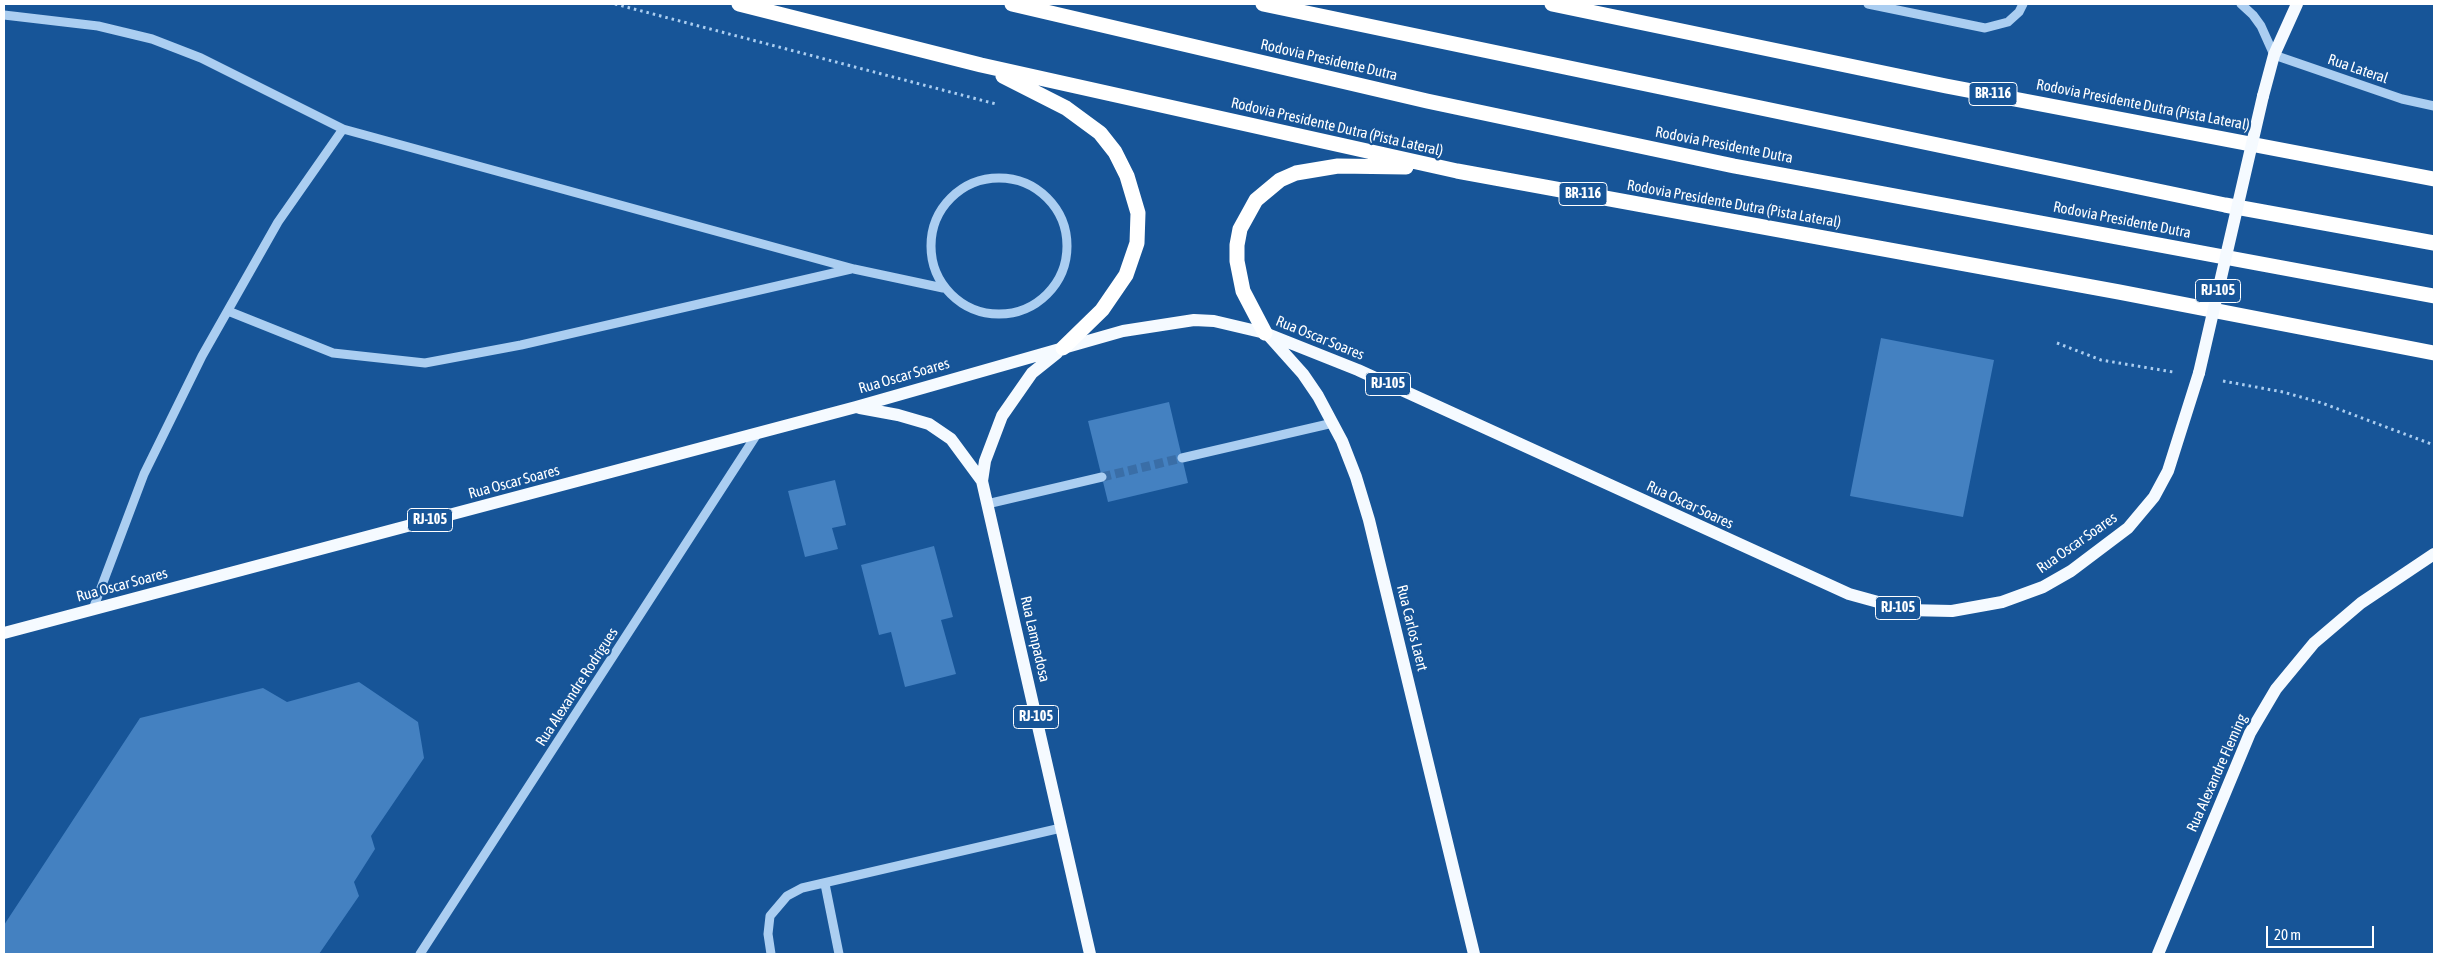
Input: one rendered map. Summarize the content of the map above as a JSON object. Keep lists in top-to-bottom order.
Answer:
{
  "streets": {
    "highway": ["Rodovia Presidente Dutra", "BR-116", "Rodovia Presidente Dutra (Pista Lateral)"],
    "main road": [
      "RJ-105",
      "Rua Oscar Soares",
      "Rua Carlos Laert",
      "Rua Lampadosa",
      "Rua Alexandre Fleming"
    ],
    "street": ["Rua Lateral", "Rua Alexandre Rodrigues"]
  },
  "crossings": [
    ["Rua Lateral", "Rua Oscar Soares"],
    ["Rua Oscar Soares", "Rua Carlos Laert"],
    ["Rua Oscar Soares", "Rua Lampadosa"],
    ["Rua Oscar Soares", "Rua Alexandre Rodrigues"]
  ],
  "scale_bar": "20 m"
}
